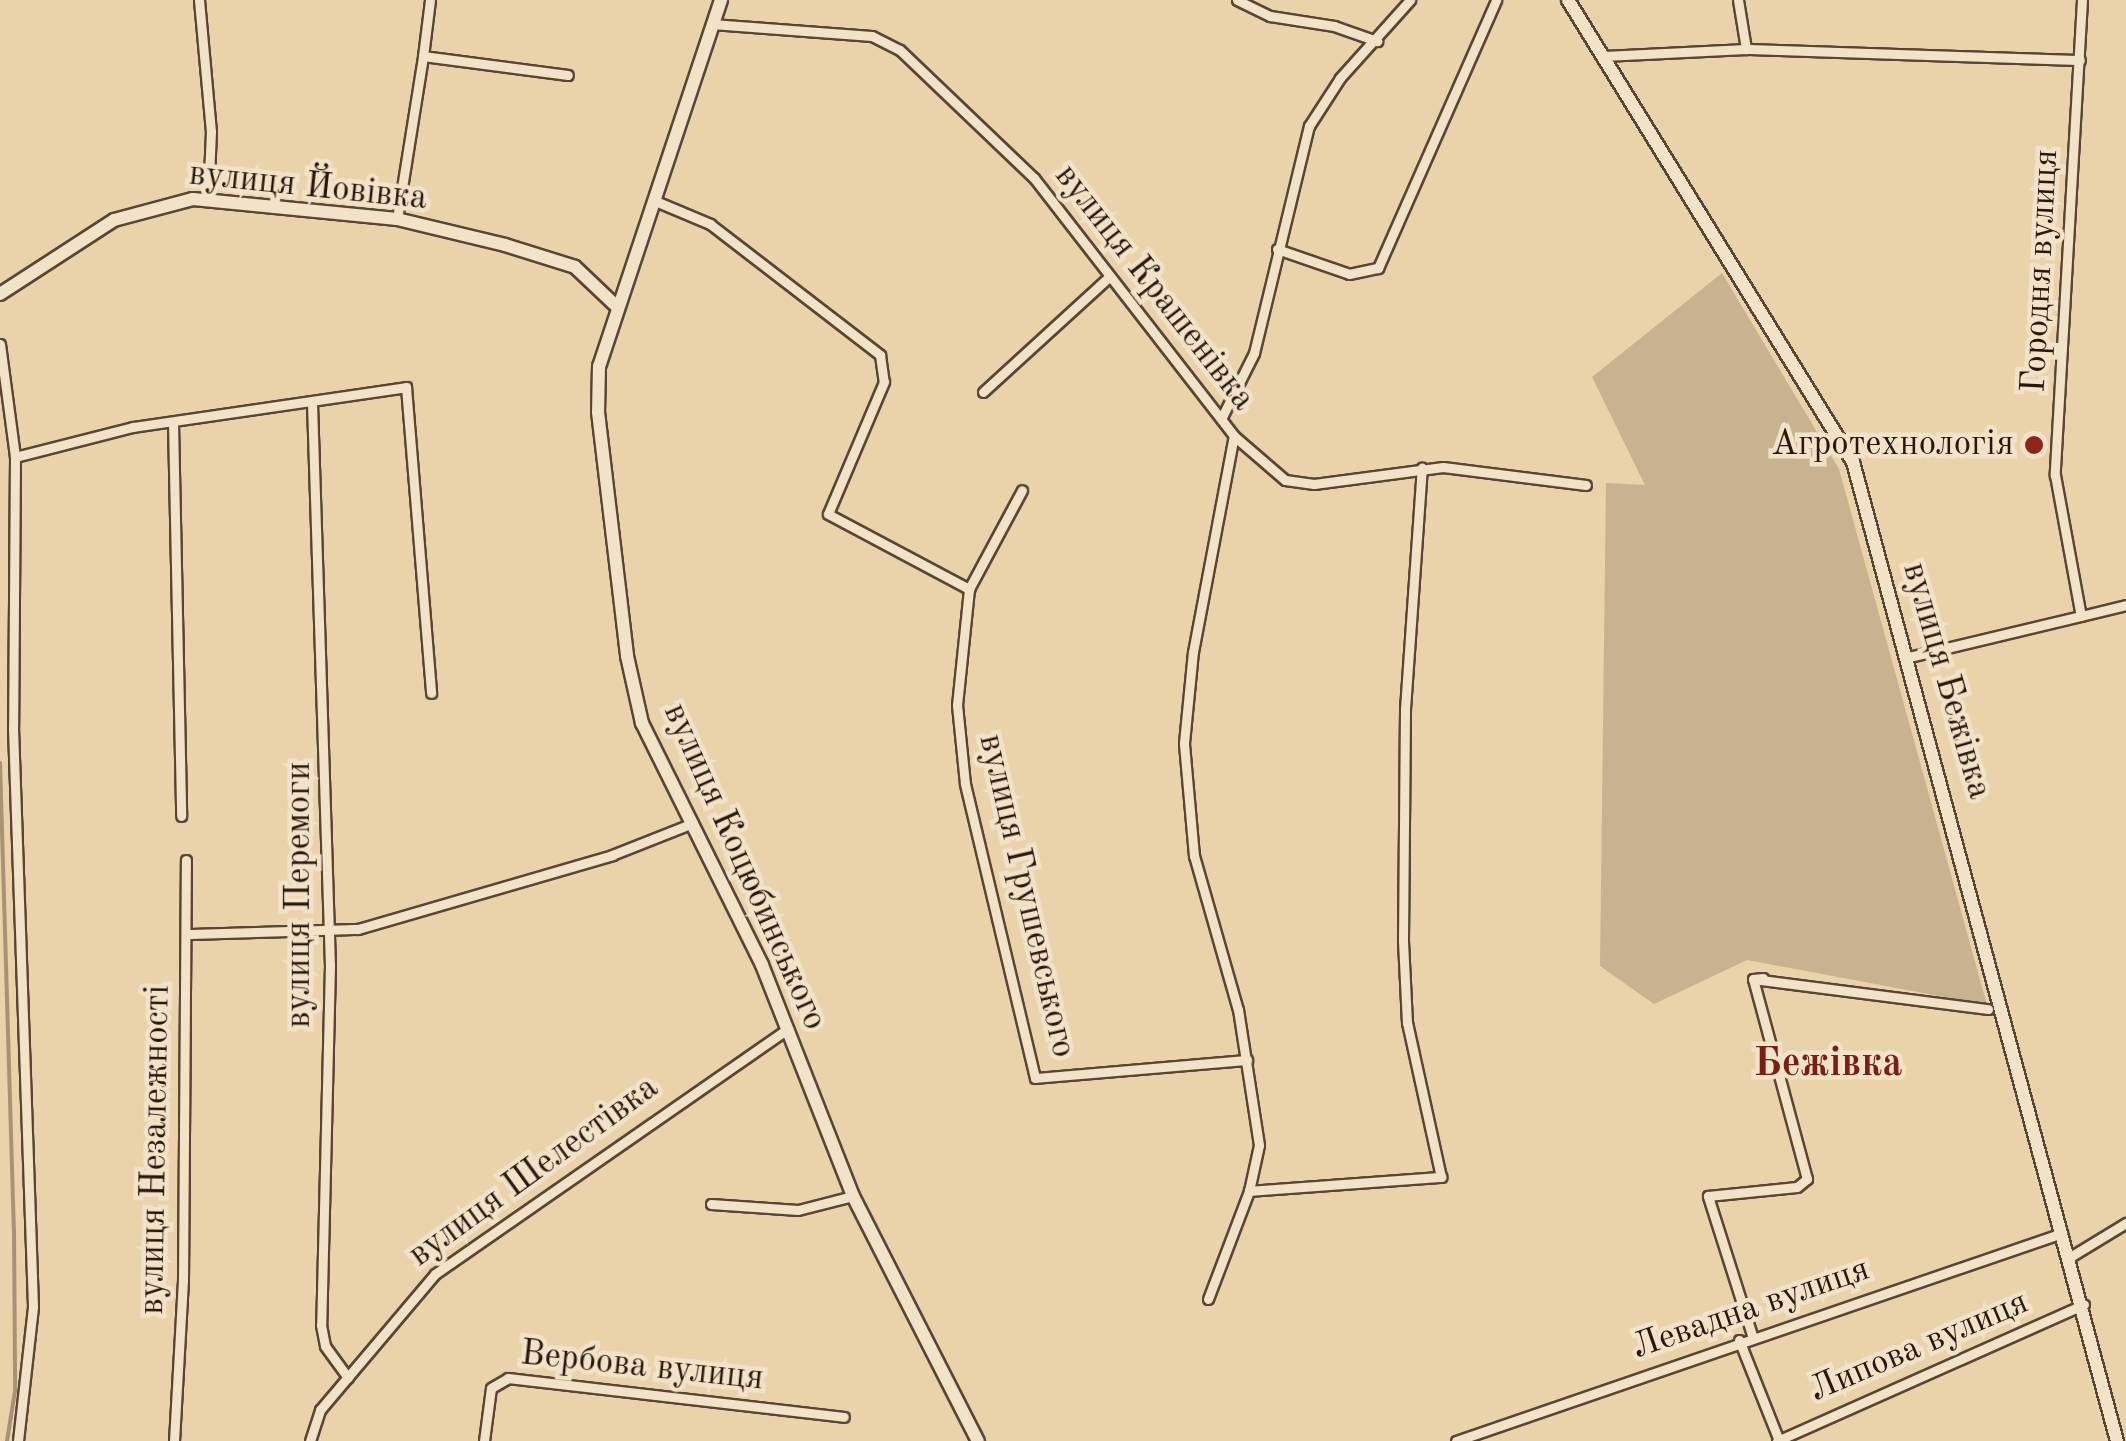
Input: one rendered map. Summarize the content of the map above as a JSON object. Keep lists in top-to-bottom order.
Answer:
{
  "streets": {
    "street": [
      "вулиця Йовівка",
      "Городня вулиця",
      "вулиця Крашенівка",
      "вулиця Бежівка",
      "вулиця Коцюбинського",
      "вулиця Перемоги",
      "вулиця Грушевського",
      "вулиця Незалежності",
      "вулиця Шелестівка",
      "Левадна вулиця",
      "Липова вулиця",
      "Вербова вулиця"
    ]
  },
  "crossings": [
    ["вулиця Йовівка", "вулиця Коцюбинського"],
    ["вулиця Крашенівка", "вулиця Коцюбинського"],
    ["вулиця Бежівка", "Левадна вулиця"],
    ["вулиця Бежівка", "Липова вулиця"],
    ["вулиця Коцюбинського", "вулиця Шелестівка"],
    ["вулиця Перемоги", "вулиця Шелестівка"]
  ],
  "districts": ["Бежівка"],
  "places": ["Агротехнологія"]
}
